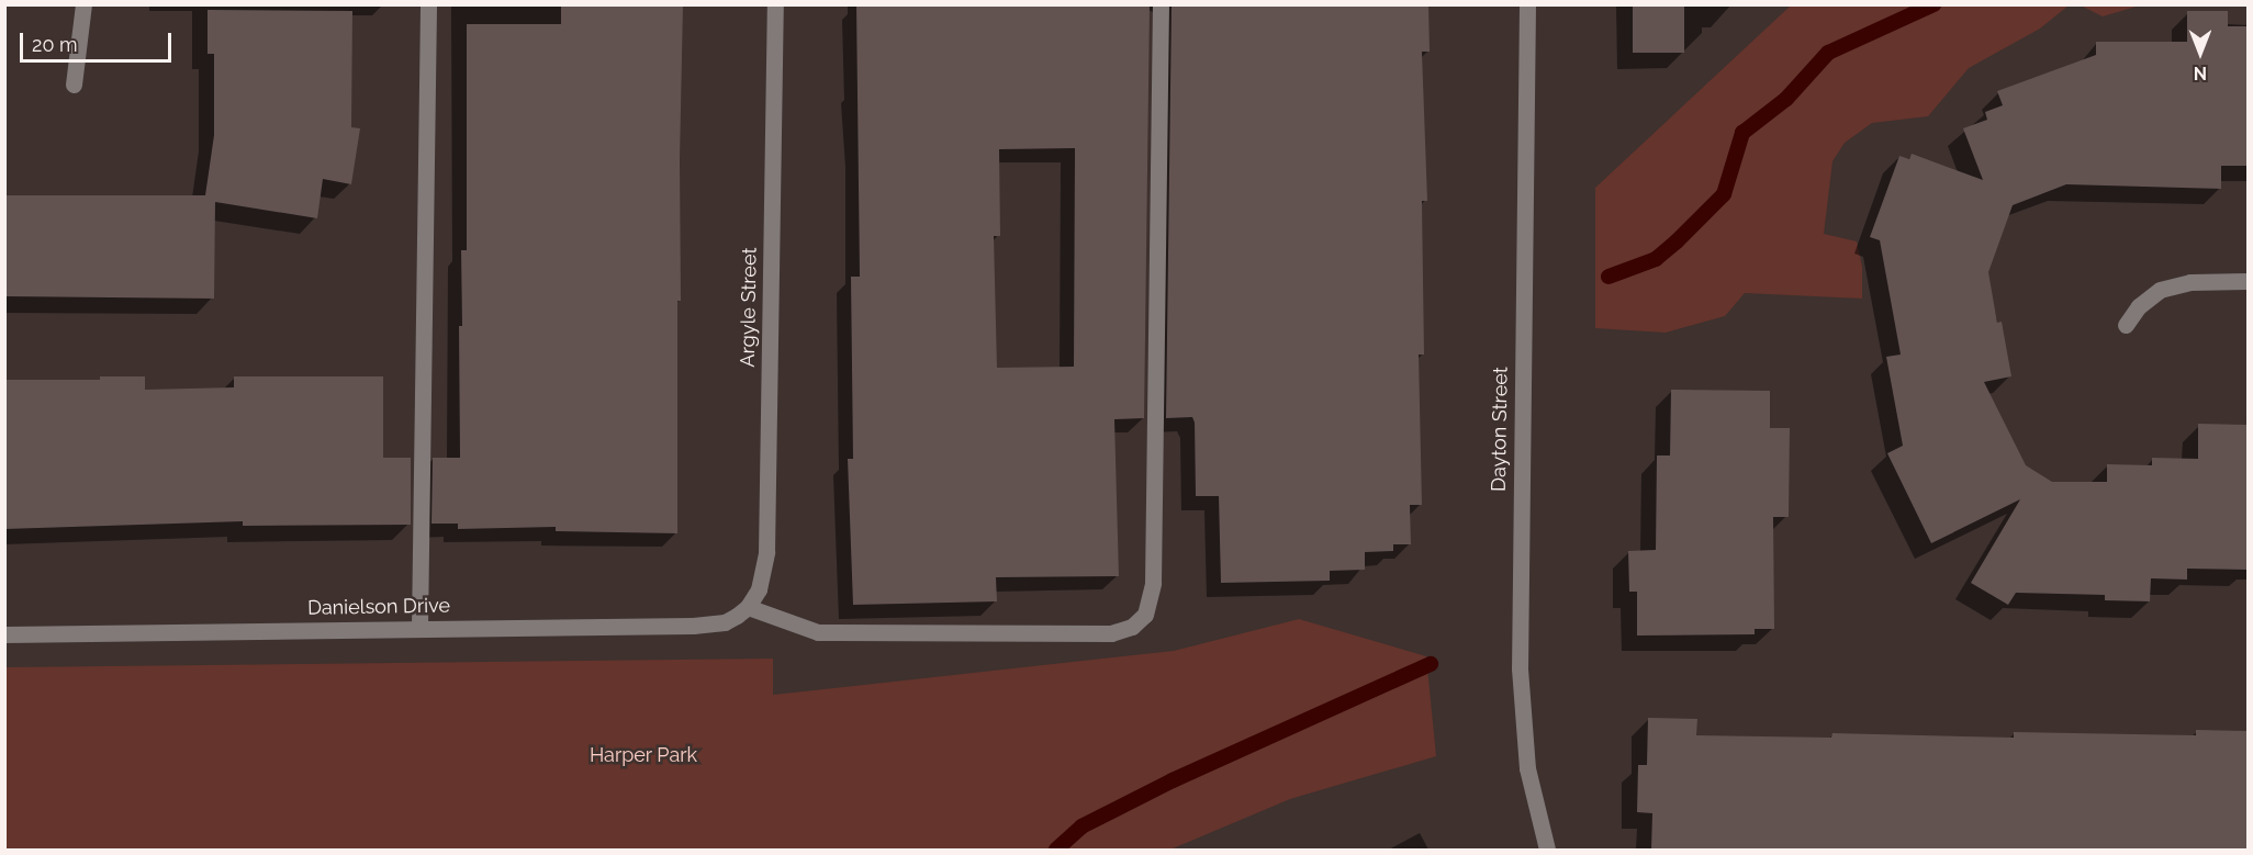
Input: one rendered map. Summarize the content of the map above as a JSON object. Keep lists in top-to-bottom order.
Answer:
{
  "streets": {
    "street": ["Argyle Street", "Dayton Street", "Danielson Drive"]
  },
  "crossings": [
    ["Argyle Street", "Danielson Drive"]
  ],
  "parks": ["Harper Park"],
  "scale_bar": "20 m",
  "north": "bottom"
}
